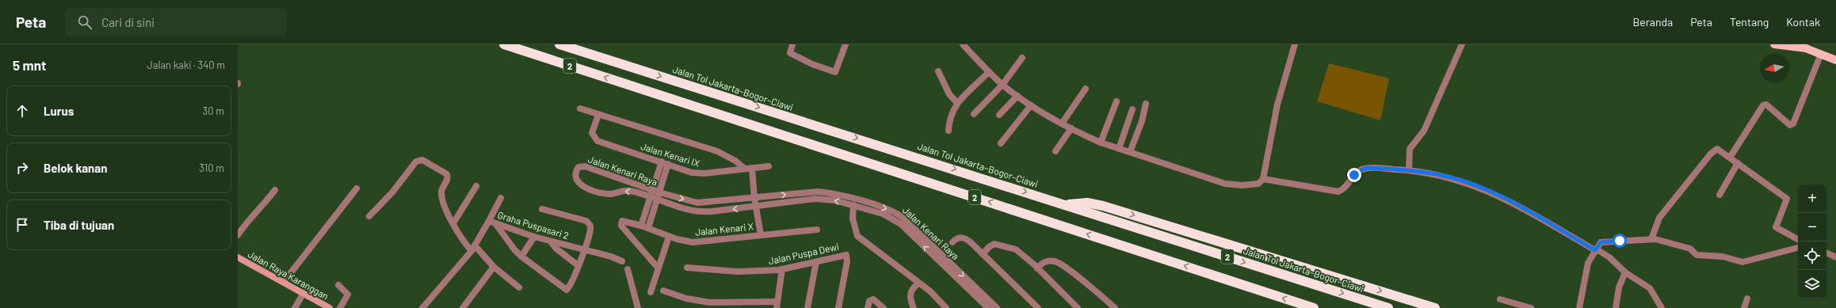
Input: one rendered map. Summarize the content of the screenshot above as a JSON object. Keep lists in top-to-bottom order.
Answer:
{
  "streets": {
    "highway": ["2", "Jalan Tol Jakarta–Bogor–Ciawi"],
    "street": [
      "Jalan Kenari IX",
      "Jalan Kenari Raya",
      "Graha Puspasari 2",
      "Jalan Kenari X",
      "Jalan Puspa Dewi",
      "Jalan Raya Karanggan"
    ]
  },
  "north": "left",
  "page": {
    "header": "Peta",
    "search": "Cari di sini",
    "nav": [
      "Beranda",
      "Peta",
      "Tentang",
      "Kontak"
    ],
    "heading": ["5 mnt", "Jalan kaki · 340 m"],
    "list": [
      ["Lurus", "30 m"],
      ["Belok kanan", "310 m"],
      "Tiba di tujuan"
    ],
    "map_buttons": ["+", "−"]
  }
}
